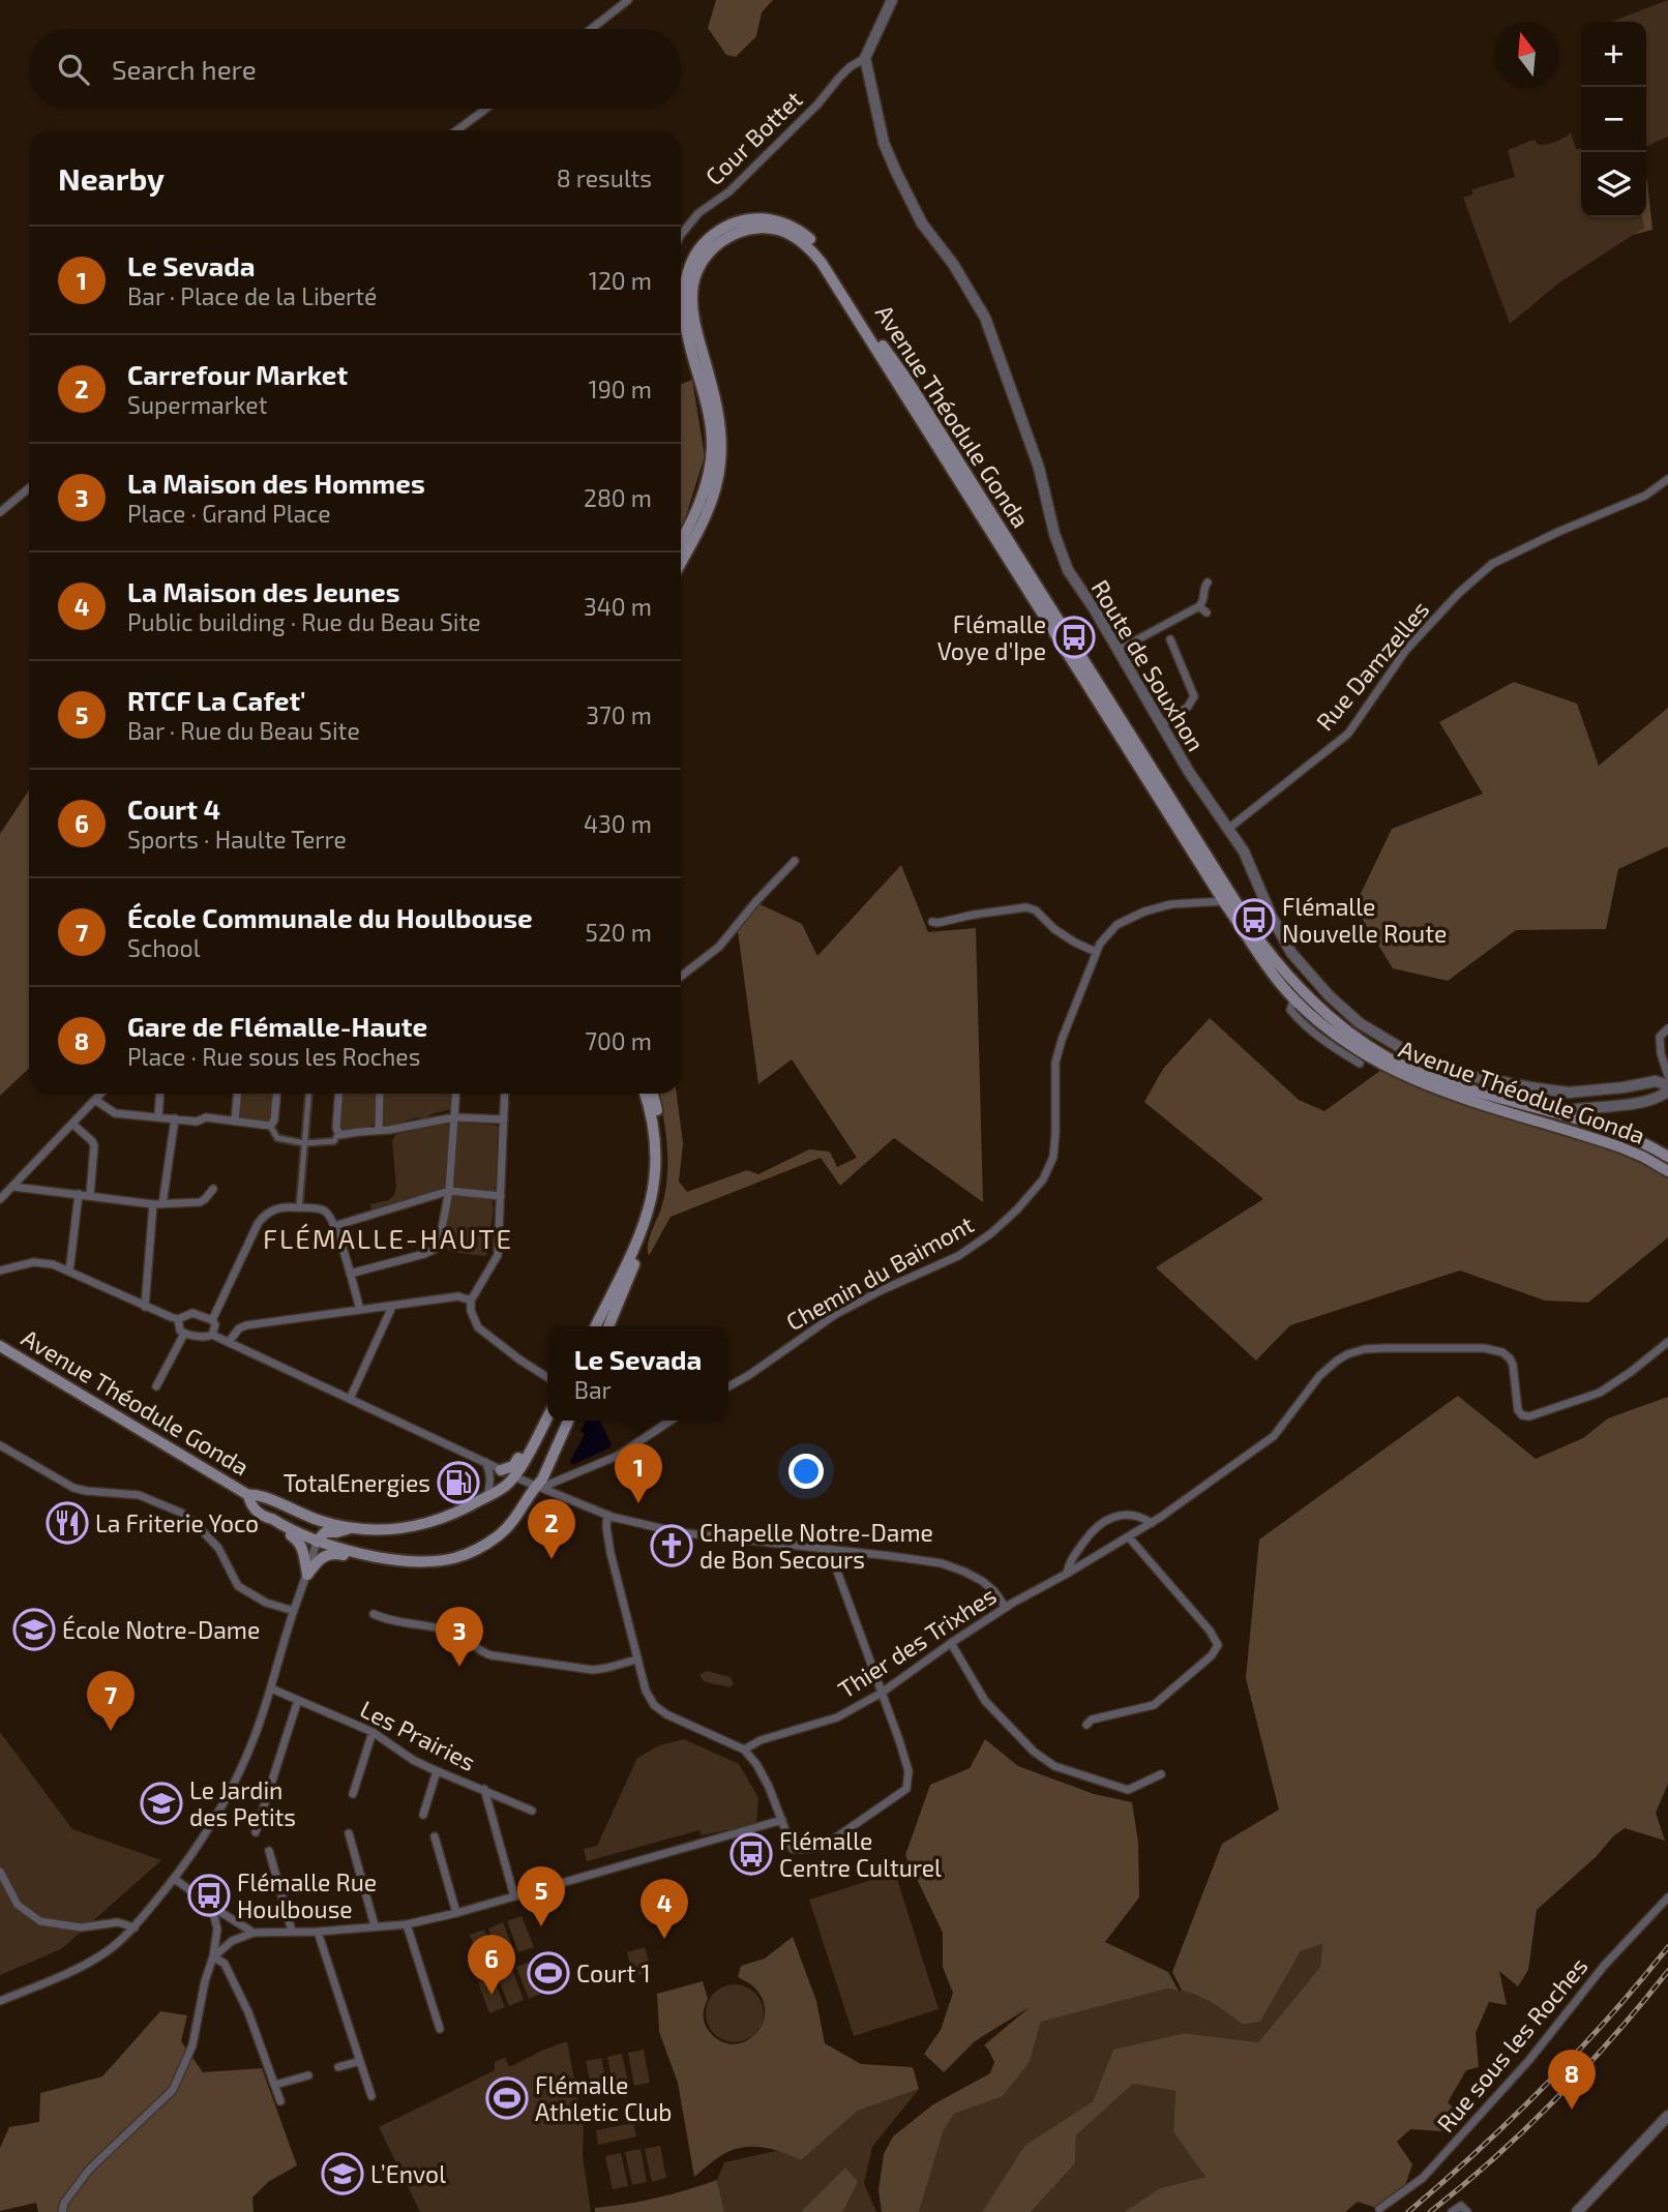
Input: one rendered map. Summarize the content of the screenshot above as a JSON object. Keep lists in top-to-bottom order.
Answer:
{
  "streets": {
    "main road": ["Avenue Théodule Gonda"],
    "street": [
      "Cour Bottet",
      "Route de Souxhon",
      "Rue Damzelles",
      "Chemin du Baimont",
      "Thier des Trixhes",
      "Les Prairies",
      "Rue sous les Roches"
    ]
  },
  "crossings": [
    ["Cour Bottet", "Route de Souxhon"],
    ["Avenue Théodule Gonda", "Chemin du Baimont"],
    ["Route de Souxhon", "Rue Damzelles"]
  ],
  "districts": ["FLÉMALLE-HAUTE"],
  "places": {
    "bus stop": [
      "Flémalle Voye d'Ipe",
      "Flémalle Nouvelle Route",
      "Flémalle Centre Culturel",
      "Flémalle Rue Houlbouse"
    ],
    "fuel station": ["TotalEnergies"],
    "restaurant": ["La Friterie Yoco"],
    "church": ["Chapelle Notre-Dame de Bon Secours"],
    "school or university": ["École Notre-Dame", "Le Jardin des Petits", "L’Envol"],
    "sports": ["Court 1", "Flémalle Athletic Club"]
  },
  "north": "top",
  "page": {
    "map_buttons": ["+", "−"],
    "search": "Search here",
    "heading": ["Nearby", "8 results"],
    "list": [
      {
        "mark": "1",
        "name": "Le Sevada",
        "note": "Bar · Place de la Liberté",
        "value": "120 m"
      },
      {
        "mark": "2",
        "name": "Carrefour Market",
        "note": "Supermarket",
        "value": "190 m"
      },
      {
        "mark": "3",
        "name": "La Maison des Hommes",
        "note": "Place · Grand Place",
        "value": "280 m"
      },
      {
        "mark": "4",
        "name": "La Maison des Jeunes",
        "note": "Public building · Rue du Beau Site",
        "value": "340 m"
      },
      {
        "mark": "5",
        "name": "RTCF La Cafet'",
        "note": "Bar · Rue du Beau Site",
        "value": "370 m"
      },
      {
        "mark": "6",
        "name": "Court 4",
        "note": "Sports · Haulte Terre",
        "value": "430 m"
      },
      {
        "mark": "7",
        "name": "École Communale du Houlbouse",
        "note": "School",
        "value": "520 m"
      },
      {
        "mark": "8",
        "name": "Gare de Flémalle-Haute",
        "note": "Place · Rue sous les Roches",
        "value": "700 m"
      }
    ],
    "popup": ["Le Sevada", "Bar"],
    "pins": [
      "1",
      "2",
      "3",
      "7",
      "5",
      "4",
      "6",
      "8"
    ]
  }
}
